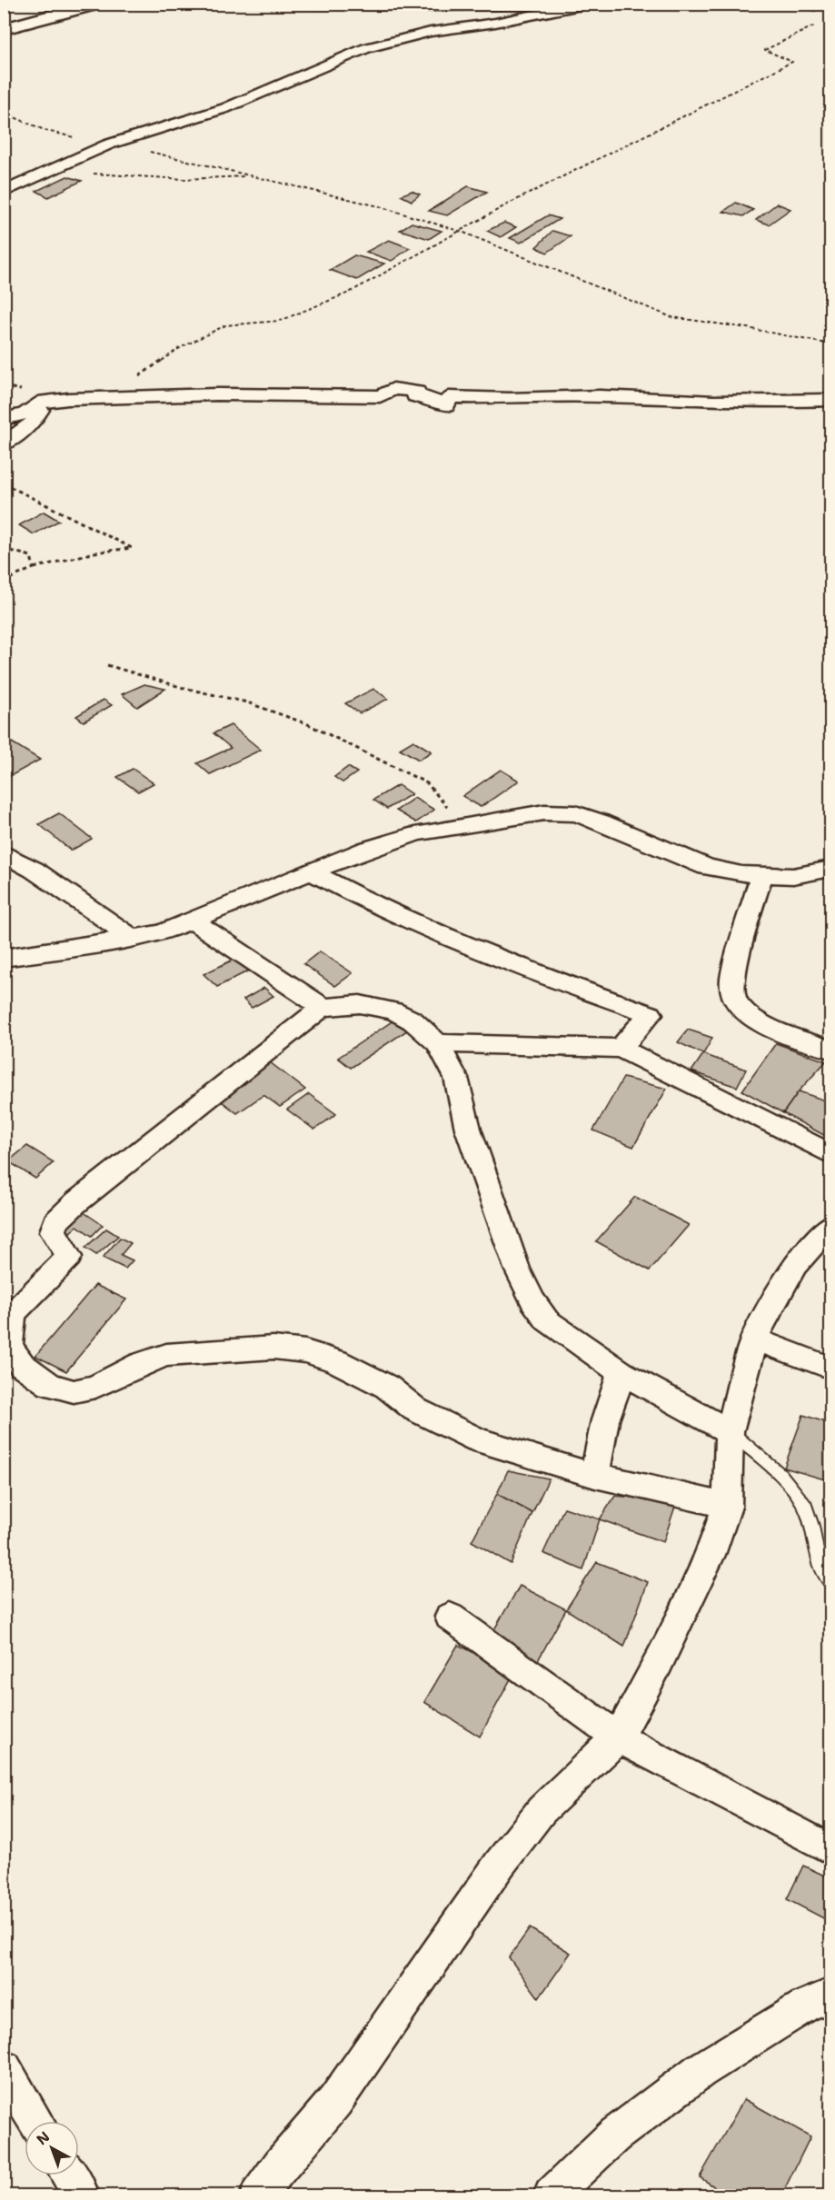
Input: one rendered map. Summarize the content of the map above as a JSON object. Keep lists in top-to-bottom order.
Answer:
{
  "north": "top left"
}
